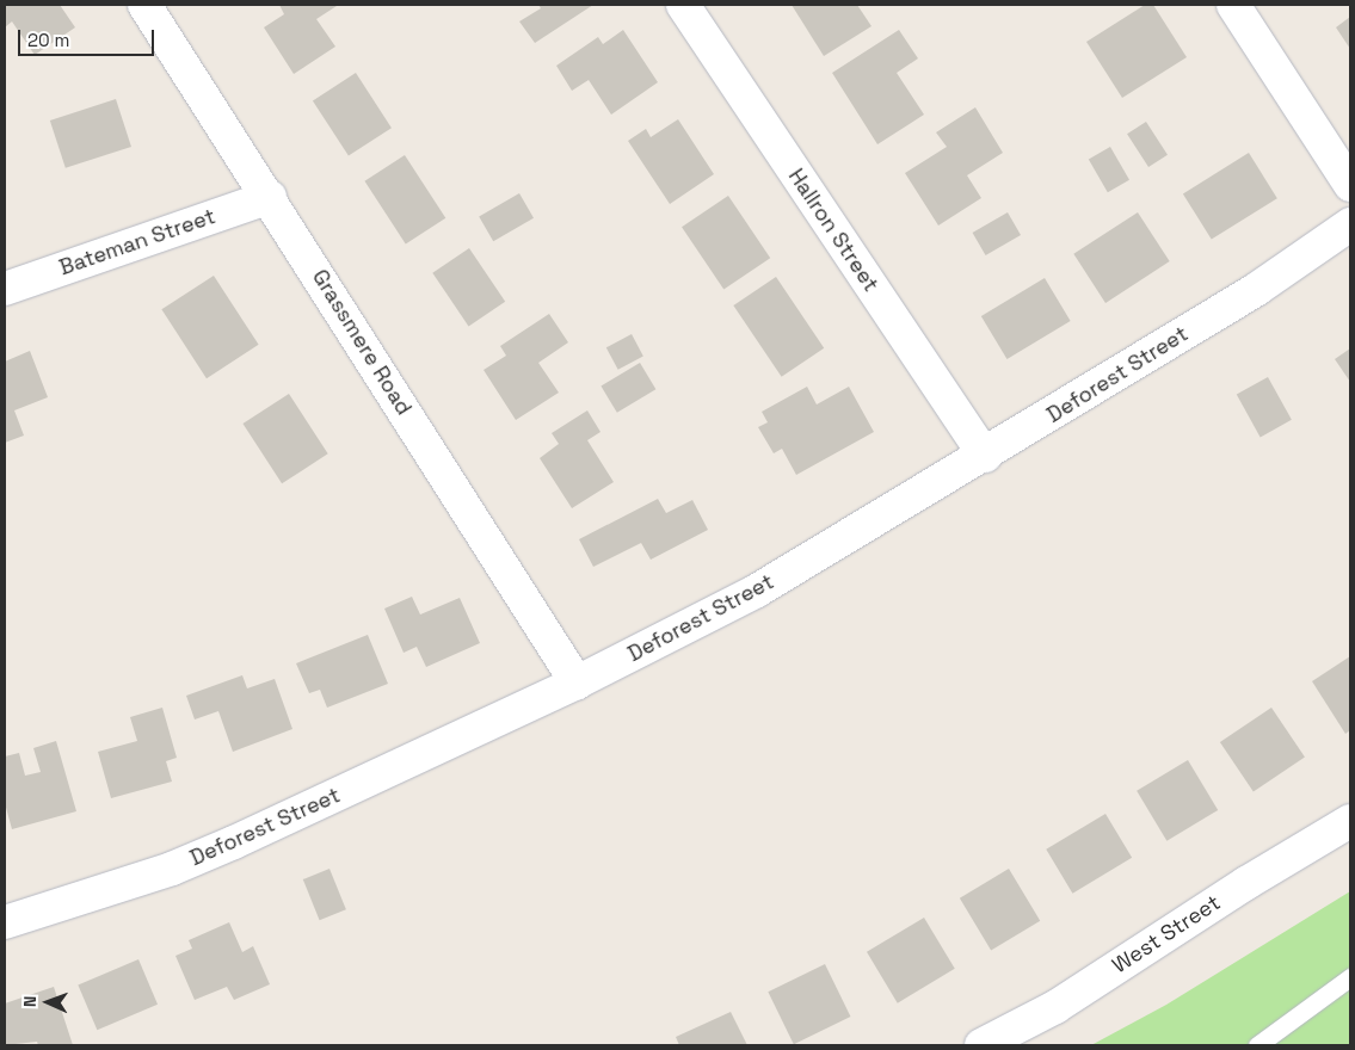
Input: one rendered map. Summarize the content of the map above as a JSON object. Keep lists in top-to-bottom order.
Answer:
{
  "streets": {
    "street": [
      "Hallron Street",
      "Bateman Street",
      "Grassmere Road",
      "Deforest Street",
      "West Street"
    ]
  },
  "crossings": [
    ["Hallron Street", "Deforest Street"],
    ["Bateman Street", "Grassmere Road"],
    ["Grassmere Road", "Deforest Street"]
  ],
  "scale_bar": "20 m",
  "north": "left"
}
